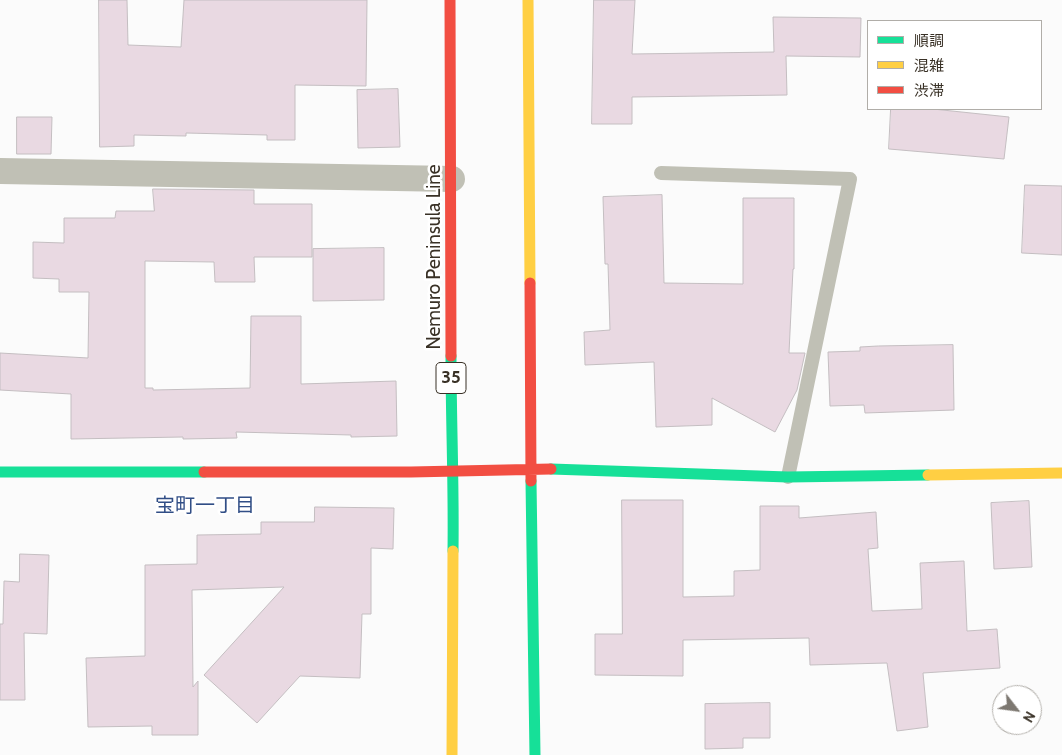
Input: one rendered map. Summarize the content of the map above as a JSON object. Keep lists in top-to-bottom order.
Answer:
{
  "streets": {
    "main road": ["Nemuro Peninsula Line", "35"]
  },
  "districts": ["宝町一丁目"],
  "legend": ["順調", "混雑", "渋滞"],
  "north": "bottom right"
}
